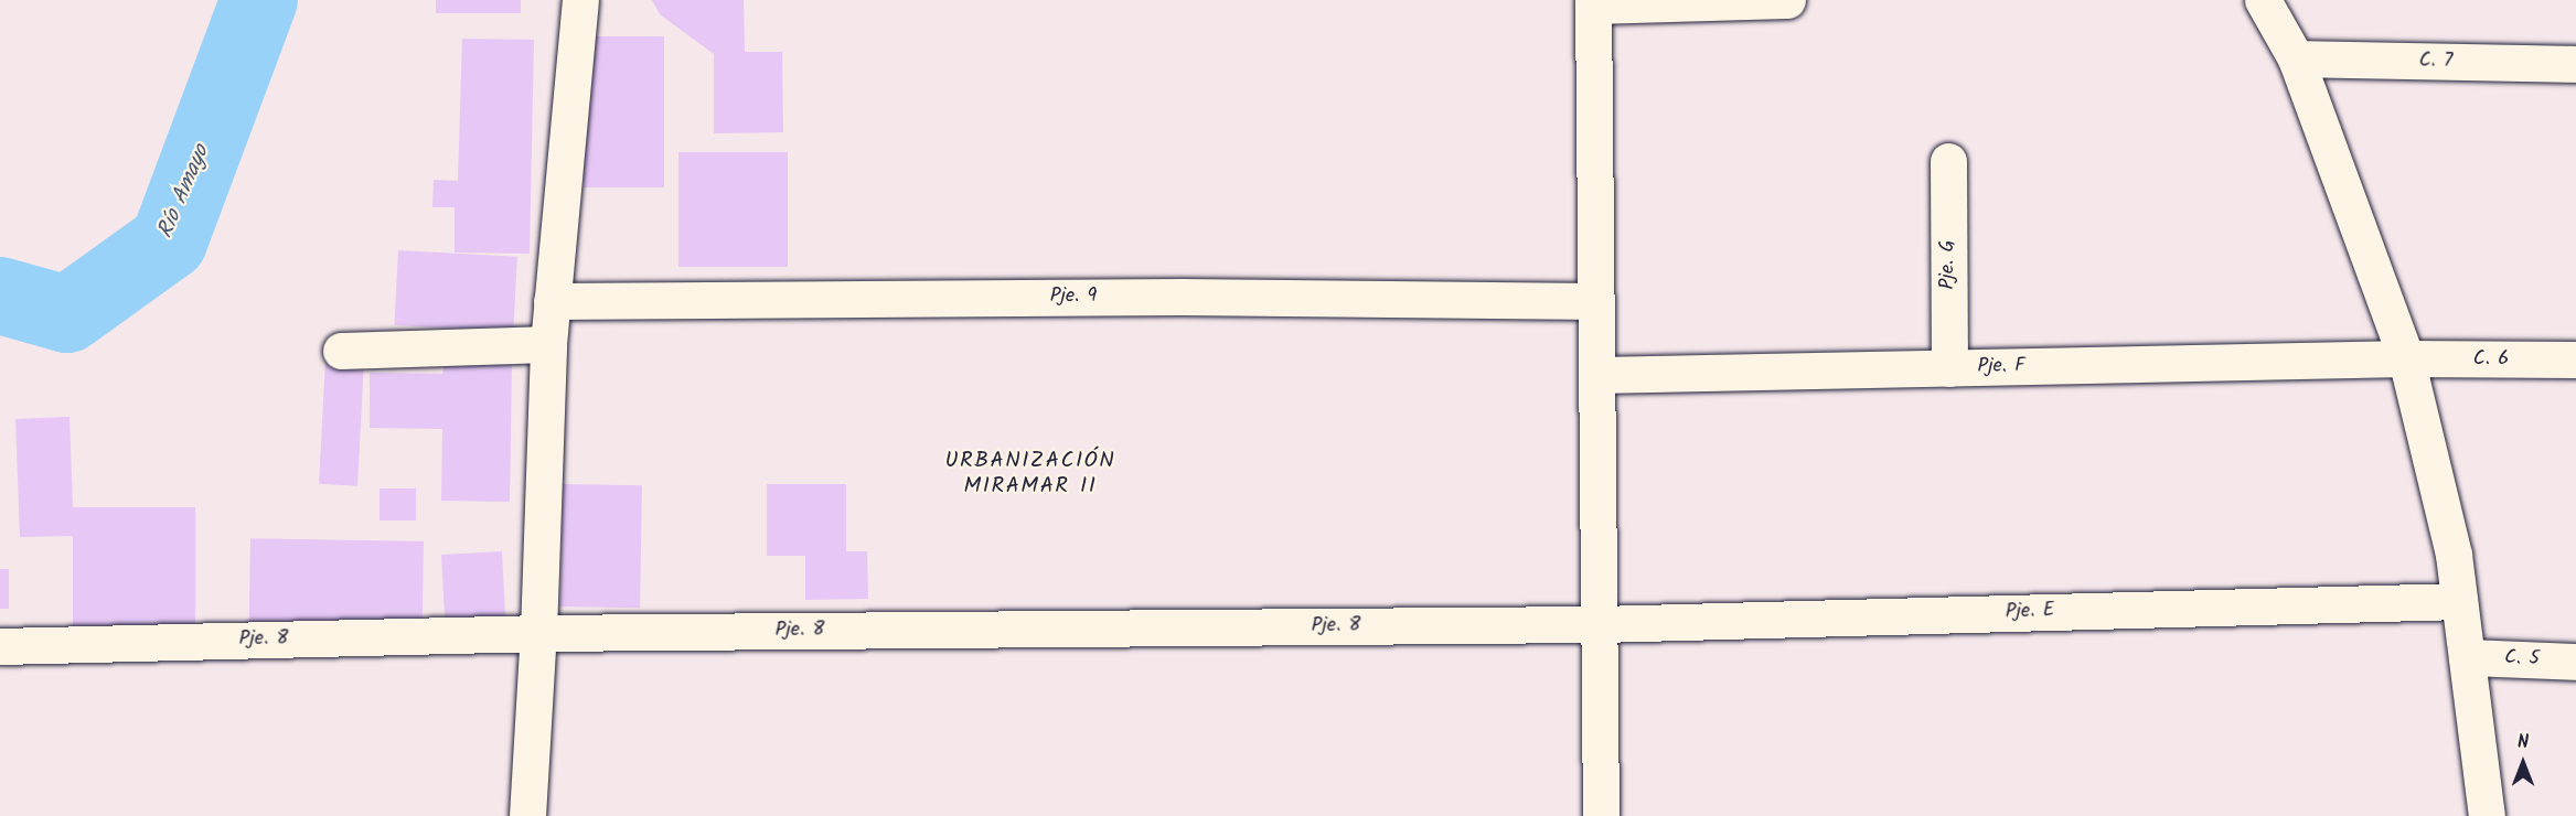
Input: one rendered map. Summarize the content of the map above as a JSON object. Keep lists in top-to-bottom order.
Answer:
{
  "streets": {
    "street": [
      "C. 7",
      "Pje. G",
      "Pje. 9",
      "C. 6",
      "Pje. F",
      "Pje. E",
      "Pje. 8",
      "C. 5"
    ]
  },
  "crossings": [
    ["Pje. G", "Pje. F"],
    ["C. 6", "Pje. F"],
    ["Pje. E", "Pje. 8"]
  ],
  "districts": ["URBANIZACIÓN MIRAMAR II"],
  "water": ["Río Amayo"],
  "north": "top"
}
